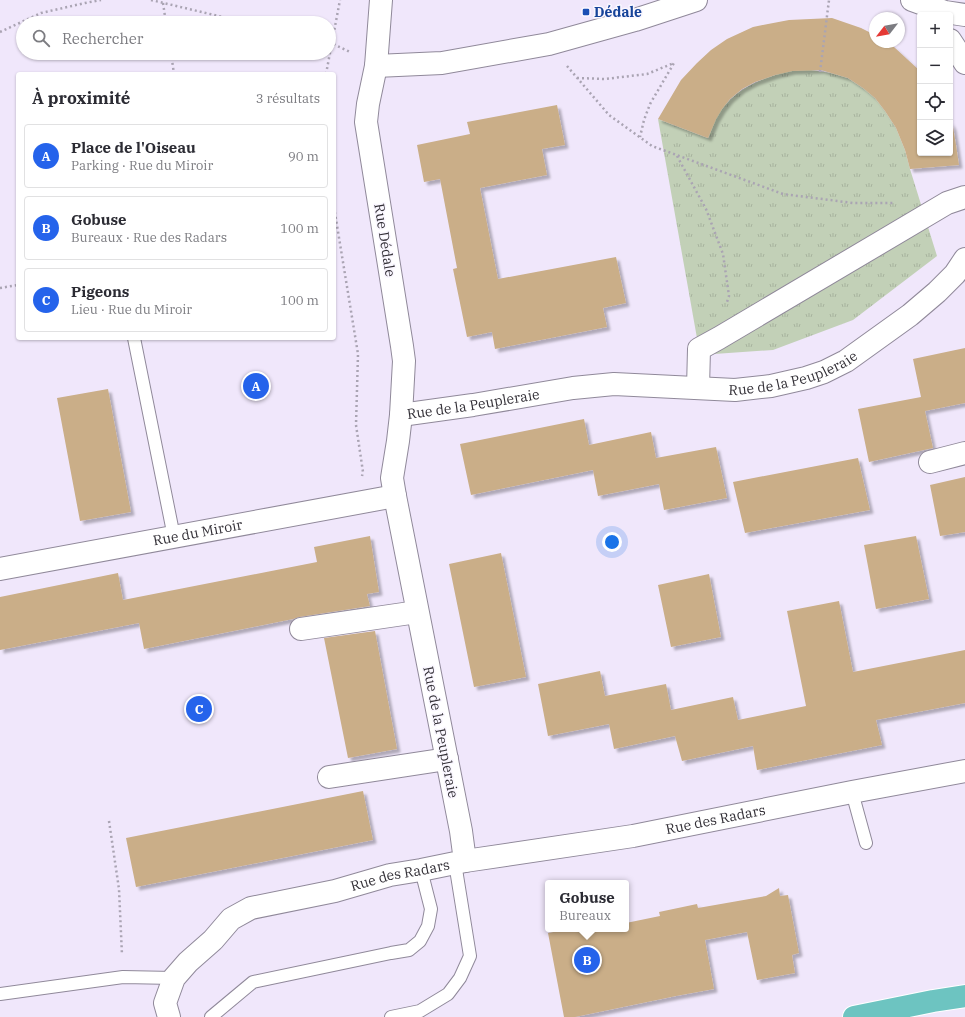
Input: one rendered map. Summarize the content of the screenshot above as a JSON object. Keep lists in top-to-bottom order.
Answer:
{
  "streets": {
    "street": [
      "Rue Dédale",
      "Rue de la Peupleraie",
      "Rue du Miroir",
      "Rue des Radars"
    ]
  },
  "crossings": [
    ["Rue Dédale", "Rue de la Peupleraie"],
    ["Rue de la Peupleraie", "Rue du Miroir"],
    ["Rue de la Peupleraie", "Rue des Radars"]
  ],
  "places": {
    "transit": ["Dédale"]
  },
  "north": "bottom left",
  "page": {
    "map_buttons": ["+", "−"],
    "search": "Rechercher",
    "heading": ["À proximité", "3 résultats"],
    "list": [
      {
        "mark": "A",
        "name": "Place de l'Oiseau",
        "note": "Parking · Rue du Miroir",
        "value": "90 m"
      },
      {
        "mark": "B",
        "name": "Gobuse",
        "note": "Bureaux · Rue des Radars",
        "value": "100 m"
      },
      {
        "mark": "C",
        "name": "Pigeons",
        "note": "Lieu · Rue du Miroir",
        "value": "100 m"
      }
    ],
    "pins": ["A", "C", "B"],
    "popup": ["Gobuse", "Bureaux"]
  }
}
